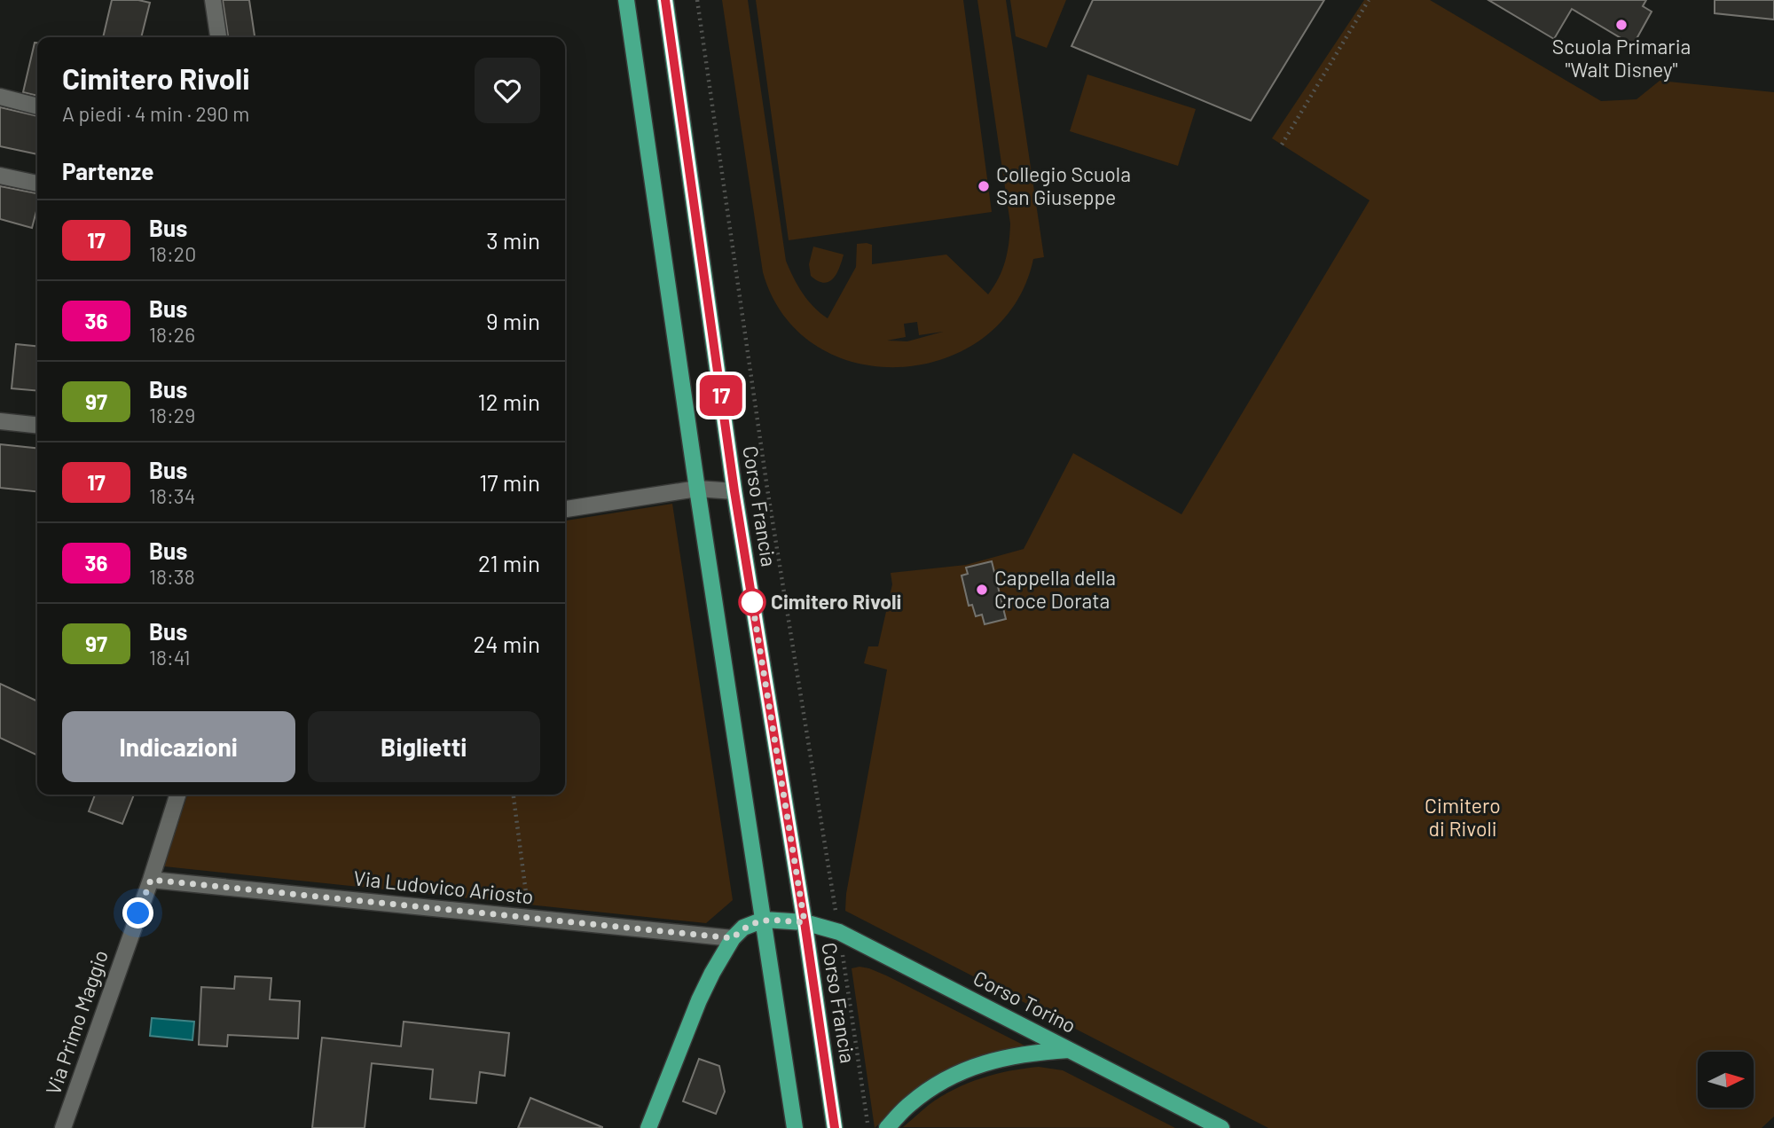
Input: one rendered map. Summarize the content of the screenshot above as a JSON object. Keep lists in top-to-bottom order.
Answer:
{
  "streets": {
    "main road": ["Corso Francia", "Corso Torino"],
    "street": ["Via Ludovico Ariosto", "Via Primo Maggio"]
  },
  "crossings": [
    ["Corso Francia", "Corso Torino"],
    ["Via Ludovico Ariosto", "Via Primo Maggio"]
  ],
  "parks": ["Cimitero di Rivoli"],
  "places": [
    "Scuola Primaria \"Walt Disney\"",
    "Collegio Scuola San Giuseppe",
    "Cappella della Croce Dorata",
    "Cimitero Rivoli"
  ],
  "lines": ["bus line 17"],
  "north": "right",
  "page": {
    "on_map": "17",
    "heading": [
      ["Cimitero Rivoli", "A piedi · 4 min · 290 m"],
      "Partenze"
    ],
    "list": [
      {
        "mark": "17",
        "name": "Bus",
        "note": "18:20",
        "value": "3 min"
      },
      {
        "mark": "36",
        "name": "Bus",
        "note": "18:26",
        "value": "9 min"
      },
      {
        "mark": "97",
        "name": "Bus",
        "note": "18:29",
        "value": "12 min"
      },
      {
        "mark": "17",
        "name": "Bus",
        "note": "18:34",
        "value": "17 min"
      },
      {
        "mark": "36",
        "name": "Bus",
        "note": "18:38",
        "value": "21 min"
      },
      {
        "mark": "97",
        "name": "Bus",
        "note": "18:41",
        "value": "24 min"
      }
    ],
    "buttons": ["Indicazioni", "Biglietti"]
  }
}
